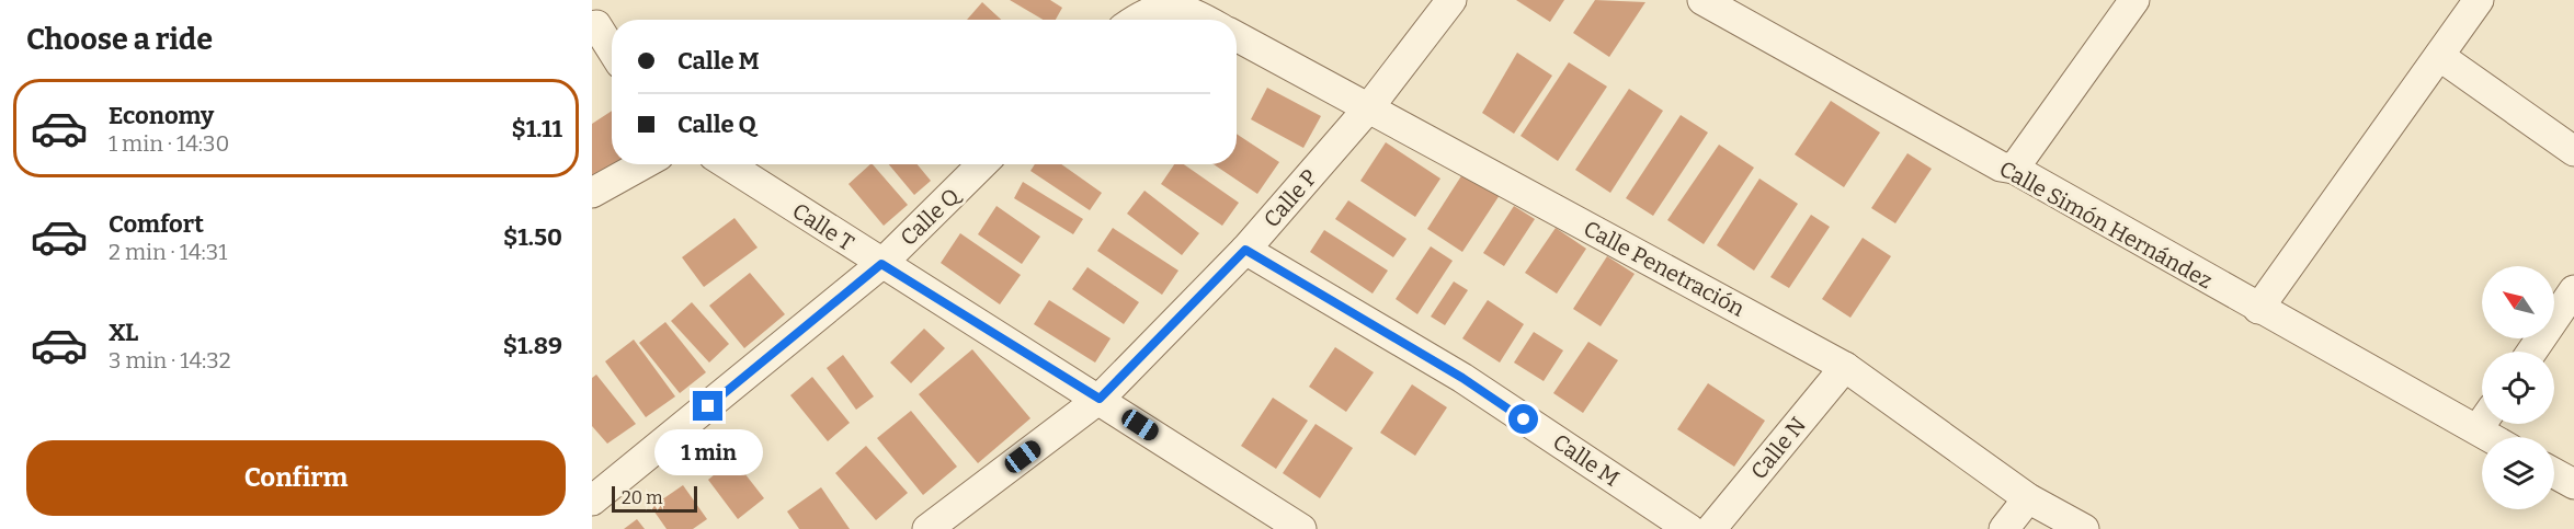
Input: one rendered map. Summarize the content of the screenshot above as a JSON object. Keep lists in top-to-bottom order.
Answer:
{
  "streets": {
    "street": [
      "Calle P",
      "Calle Q",
      "Calle Simón Hernández",
      "Calle T",
      "Calle Penetración",
      "Calle N",
      "Calle M"
    ]
  },
  "crossings": [
    ["Calle P", "Calle T"],
    ["Calle P", "Calle Penetración"],
    ["Calle P", "Calle M"],
    ["Calle Q", "Calle T"],
    ["Calle Penetración", "Calle N"]
  ],
  "scale_bar": "20 m",
  "north": "top left",
  "page": {
    "heading": "Choose a ride",
    "banner": ["Calle M", "Calle Q"],
    "list": [
      {
        "name": "Economy",
        "note": "1 min · 14:30",
        "value": "$1.11"
      },
      {
        "name": "Comfort",
        "note": "2 min · 14:31",
        "value": "$1.50"
      },
      {
        "name": "XL",
        "note": "3 min · 14:32",
        "value": "$1.89"
      }
    ],
    "buttons": "Confirm",
    "bubble": "1 min",
    "scale": "20 m"
  }
}
